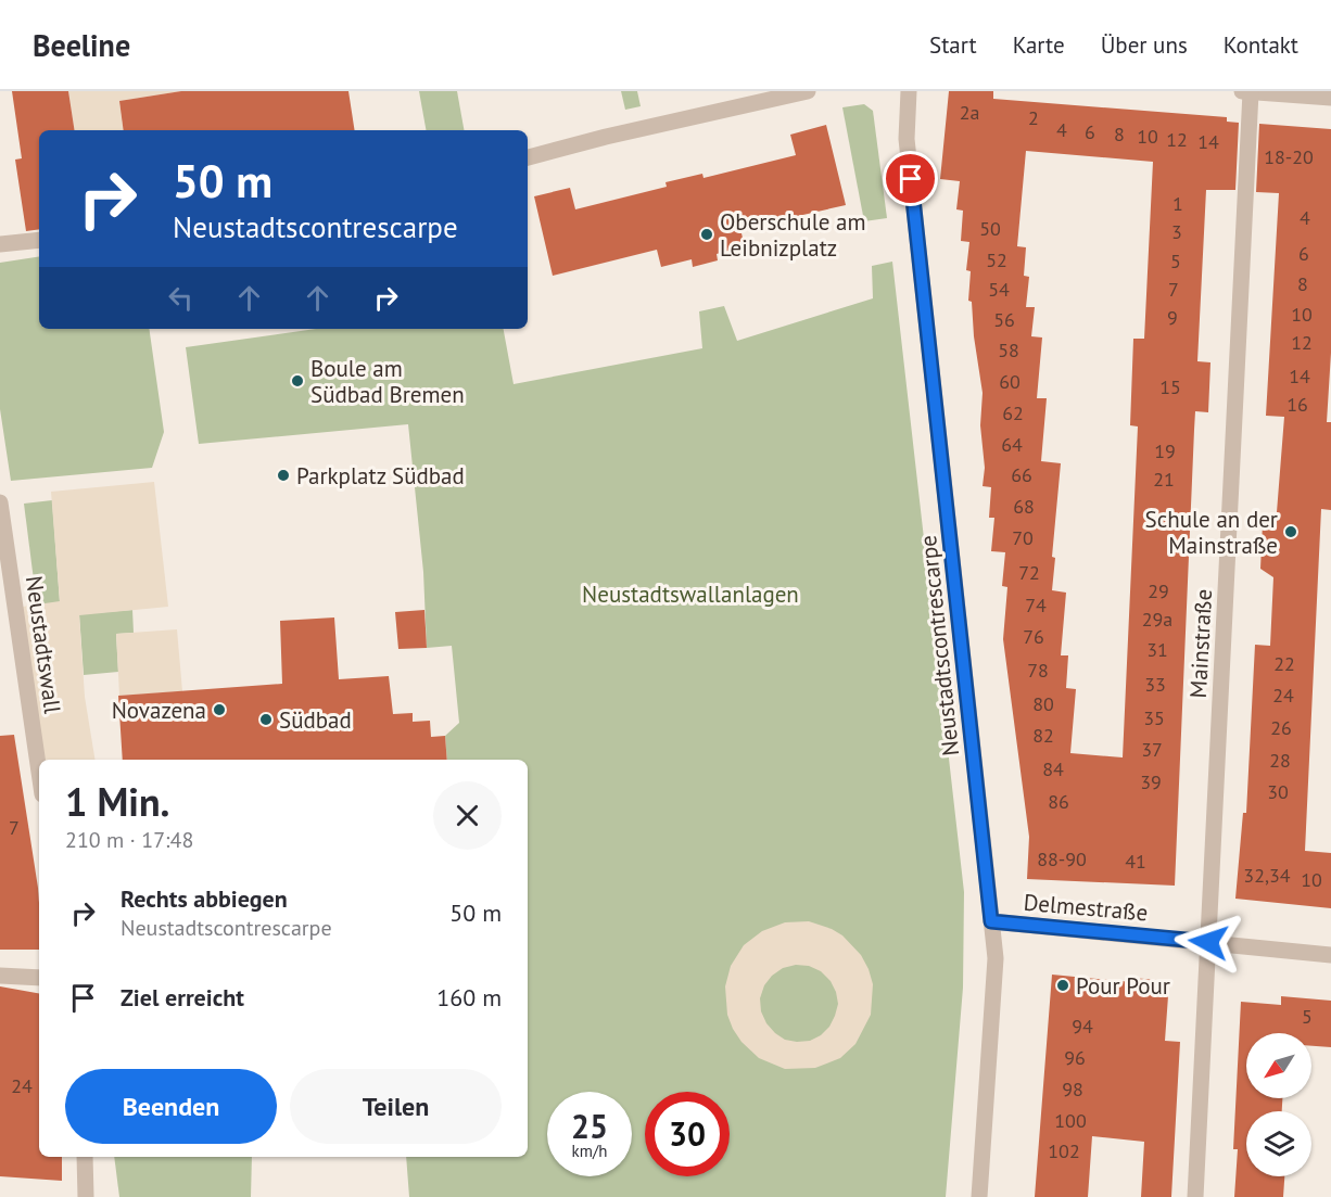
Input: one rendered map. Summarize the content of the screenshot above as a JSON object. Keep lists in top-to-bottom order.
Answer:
{
  "streets": {
    "street": [
      "Mainstraße",
      "Neustadtswall",
      "Neustadtscontrescarpe",
      "Delmestraße"
    ]
  },
  "crossings": [
    ["Mainstraße", "Delmestraße"],
    ["Neustadtscontrescarpe", "Delmestraße"]
  ],
  "parks": ["Neustadtswallanlagen"],
  "places": [
    "Oberschule am Leibnizplatz",
    "Boule am Südbad Bremen",
    "Parkplatz Südbad",
    "Schule an der Mainstraße",
    "Novazena",
    "Südbad",
    "Pour Pour"
  ],
  "house_numbers": [
    "2a",
    "2",
    "4",
    "6",
    "8",
    "10",
    "12",
    "14",
    "18-20",
    "1",
    "4",
    "50",
    "3",
    "6",
    "52",
    "5",
    "8",
    "54",
    "7",
    "10",
    "9",
    "56",
    "12",
    "58",
    "14",
    "60",
    "15",
    "16",
    "62",
    "64",
    "19",
    "66",
    "21",
    "68",
    "70",
    "72",
    "29",
    "74",
    "29a",
    "76",
    "31",
    "22",
    "78",
    "33",
    "24",
    "80",
    "35",
    "26",
    "82",
    "37",
    "28",
    "84",
    "39",
    "30",
    "86",
    "7",
    "88-90",
    "41",
    "32,34",
    "10",
    "5",
    "94",
    "96",
    "24",
    "98",
    "100",
    "102"
  ],
  "north": "bottom left",
  "page": {
    "header": "Beeline",
    "nav": [
      "Start",
      "Karte",
      "Über uns",
      "Kontakt"
    ],
    "turn": ["50 m", "Neustadtscontrescarpe"],
    "heading": ["1 Min.", "210 m · 17:48"],
    "list": [
      {
        "name": "Rechts abbiegen",
        "note": "Neustadtscontrescarpe",
        "value": "50 m"
      },
      {
        "name": "Ziel erreicht",
        "value": "160 m"
      }
    ],
    "buttons": ["Beenden", "Teilen"],
    "speed": "25 km/h",
    "limit": "30"
  }
}
